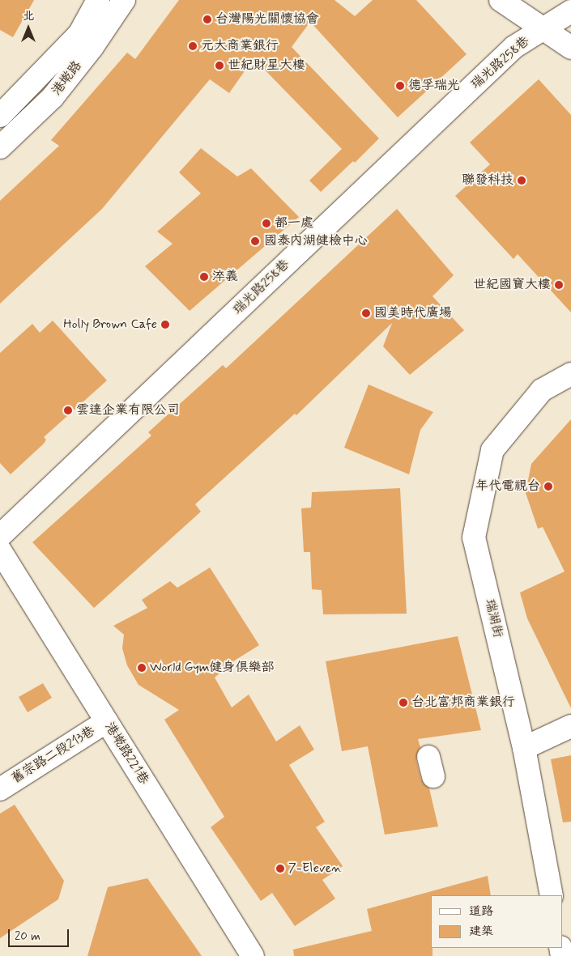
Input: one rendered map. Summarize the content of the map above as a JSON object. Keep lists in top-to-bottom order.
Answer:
{
  "streets": {
    "street": [
      "瑞光路258巷",
      "港墘路",
      "瑞湖街",
      "港墘路221巷",
      "舊宗路二段213巷"
    ]
  },
  "crossings": [
    ["港墘路221巷", "舊宗路二段213巷"]
  ],
  "places": [
    "台灣陽光關懷協會",
    "元大商業銀行",
    "世紀財星大樓",
    "德孚瑞光",
    "聯發科技",
    "都一處",
    "國泰內湖健檢中心",
    "淬義",
    "世紀國寶大樓",
    "國美時代廣場",
    "Holly Brown Cafe",
    "雲達企業有限公司",
    "年代電視台",
    "World Gym健身俱樂部",
    "台北富邦商業銀行",
    "7-Eleven"
  ],
  "legend": ["道路", "建築"],
  "scale_bar": "20 m",
  "north": "top"
}
